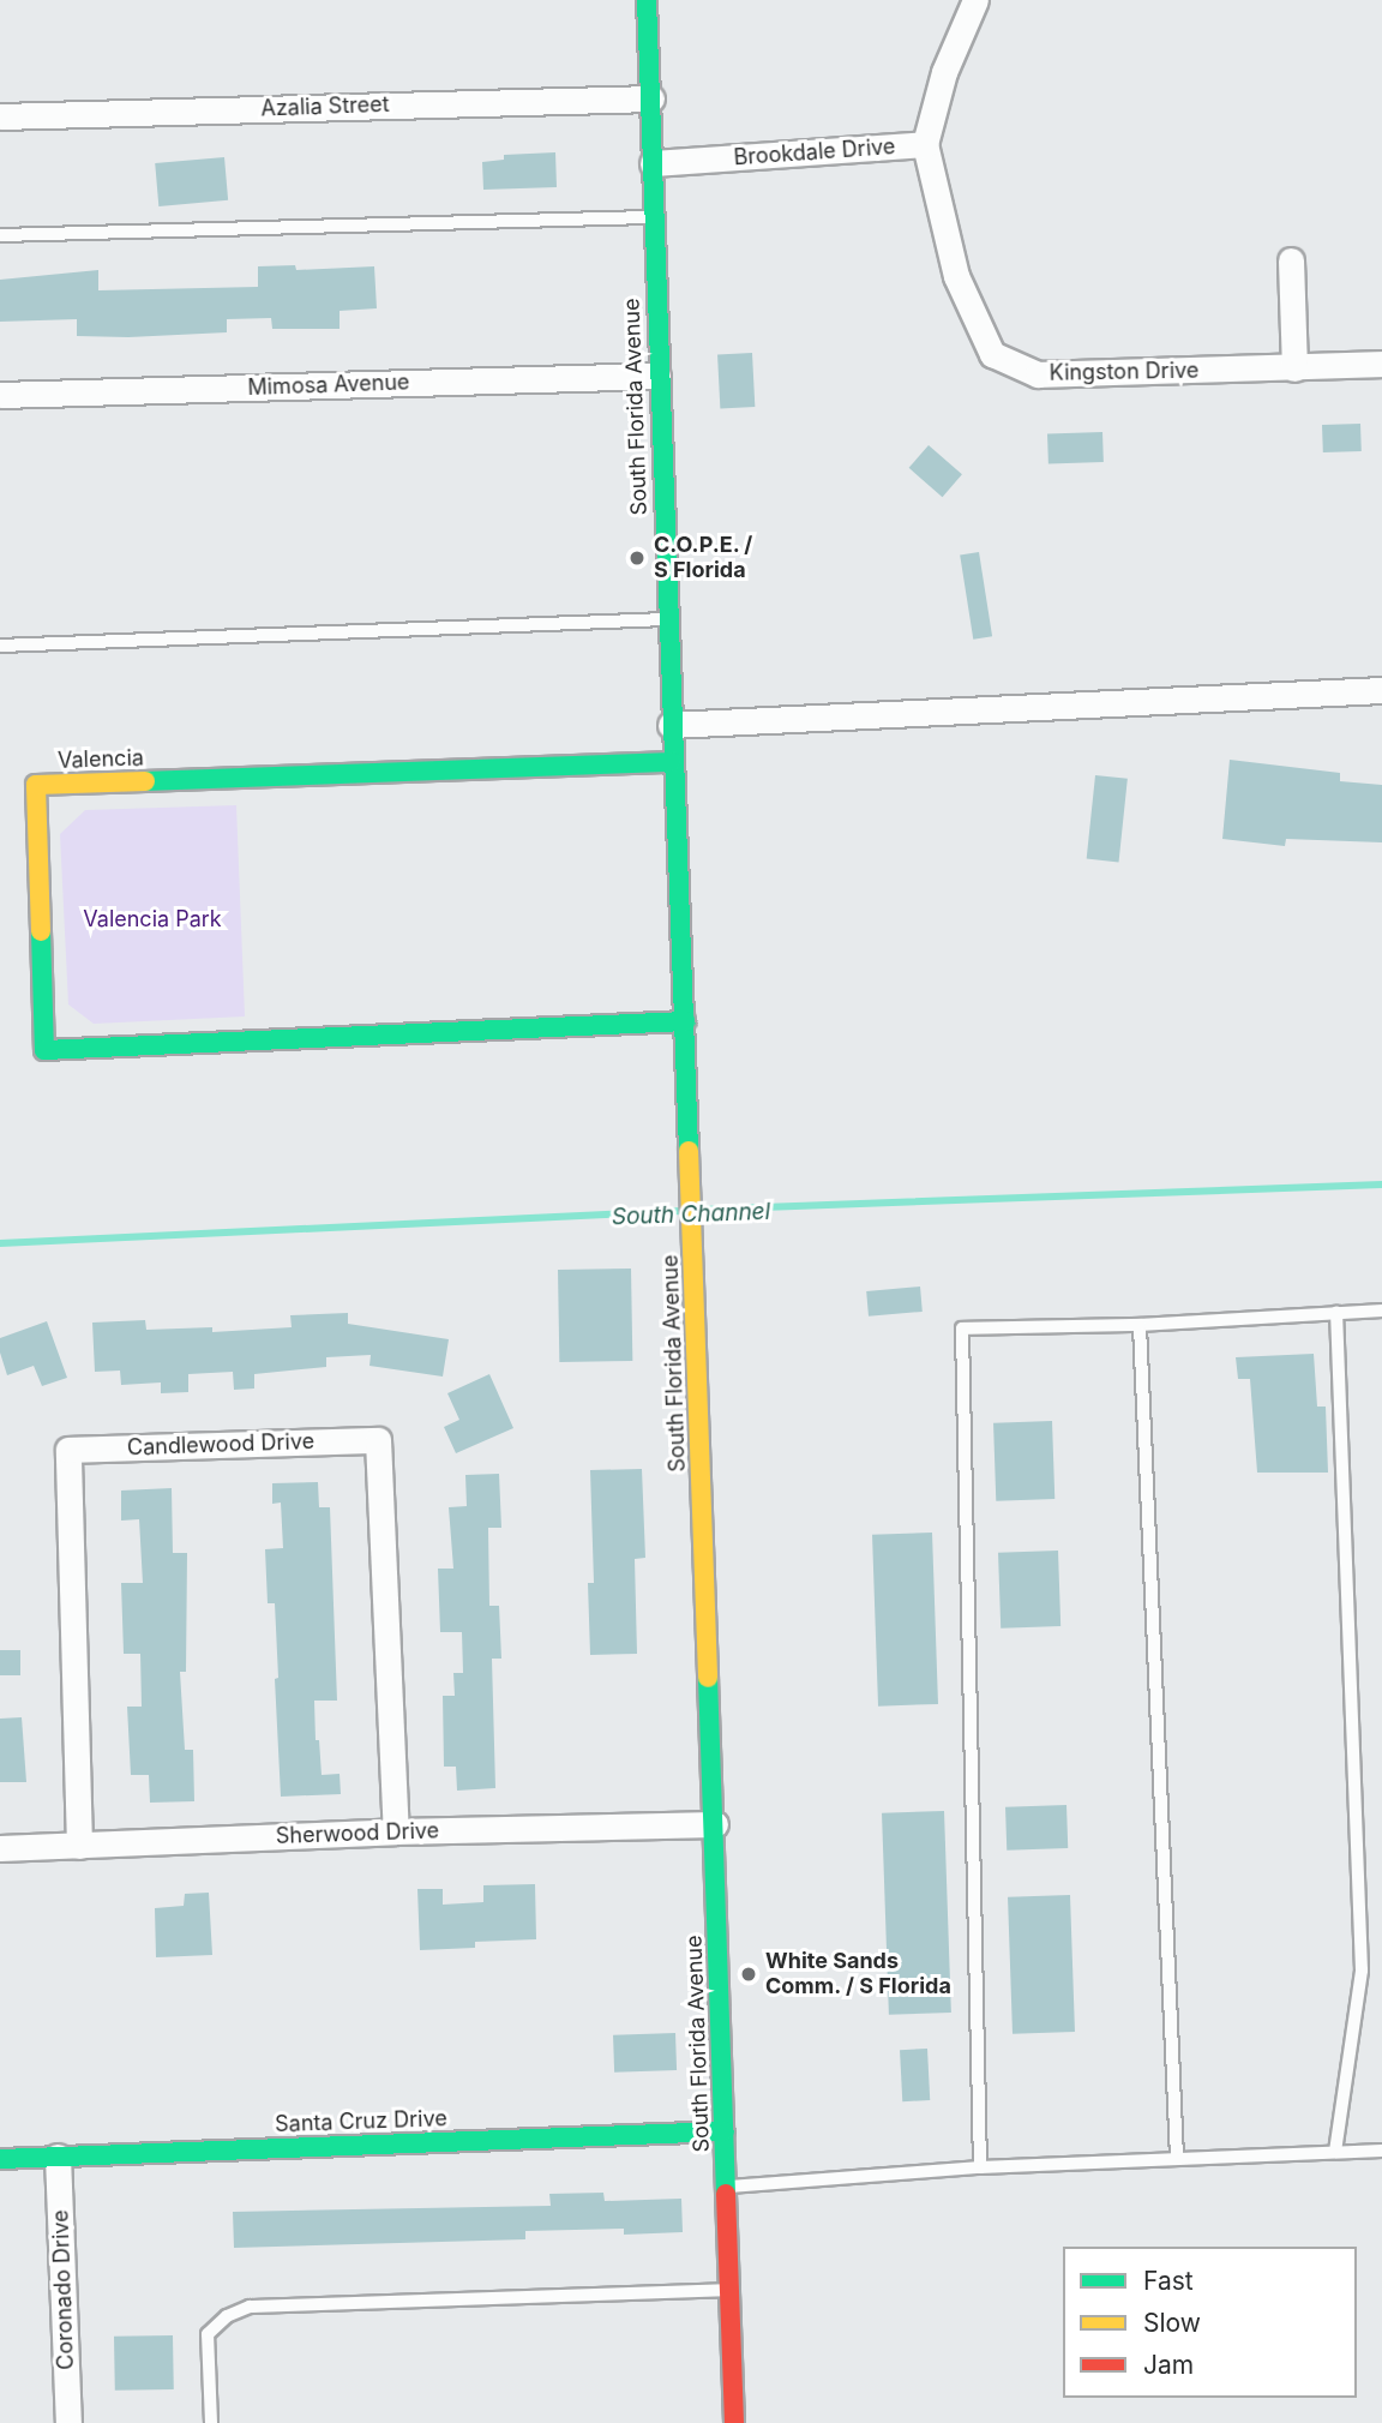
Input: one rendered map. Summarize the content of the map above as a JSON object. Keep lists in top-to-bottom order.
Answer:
{
  "streets": {
    "main road": ["South Florida Avenue", "Valencia", "Santa Cruz Drive"],
    "street": [
      "Azalia Street",
      "Brookdale Drive",
      "Kingston Drive",
      "Mimosa Avenue",
      "Candlewood Drive",
      "Sherwood Drive",
      "Coronado Drive"
    ]
  },
  "crossings": [
    ["Azalia Street", "South Florida Avenue"],
    ["Brookdale Drive", "Kingston Drive"],
    ["Brookdale Drive", "South Florida Avenue"],
    ["Mimosa Avenue", "South Florida Avenue"],
    ["South Florida Avenue", "Valencia"],
    ["South Florida Avenue", "Sherwood Drive"],
    ["South Florida Avenue", "Santa Cruz Drive"],
    ["Candlewood Drive", "Sherwood Drive"],
    ["Santa Cruz Drive", "Coronado Drive"]
  ],
  "water": ["South Channel"],
  "parks": ["Valencia Park"],
  "places": ["C.O.P.E. / S Florida", "White Sands Comm. / S Florida"],
  "legend": ["Fast", "Slow", "Jam"]
}
